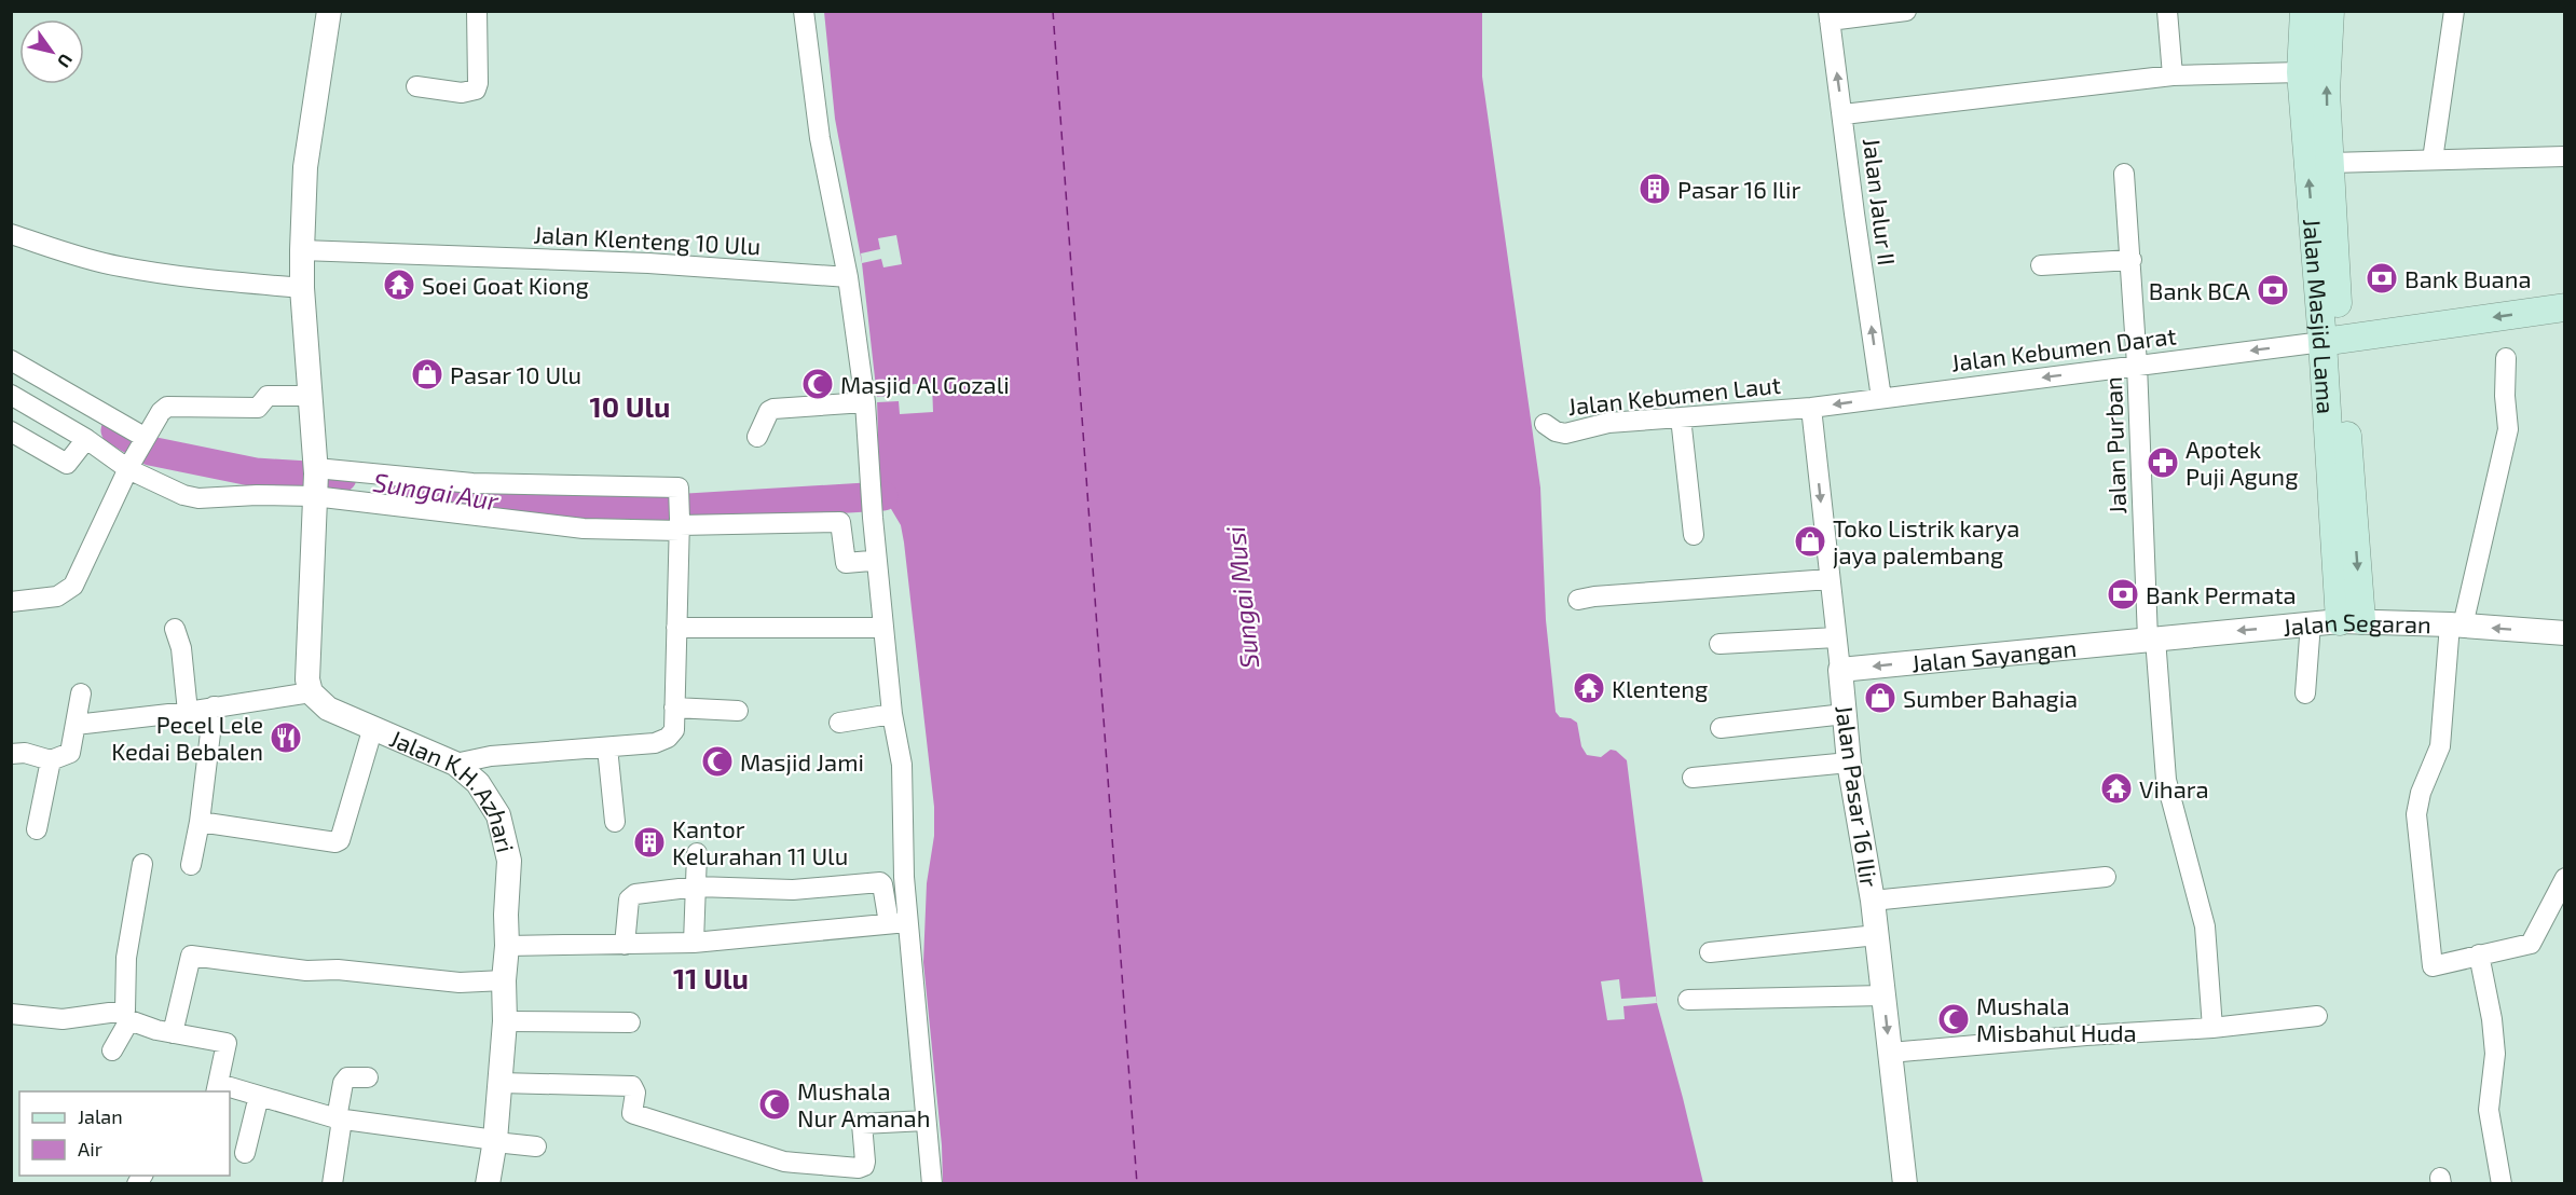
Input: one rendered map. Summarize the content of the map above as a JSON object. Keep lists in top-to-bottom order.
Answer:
{
  "streets": {
    "main road": ["Jalan Masjid Lama"],
    "street": [
      "Jalan Jalur II",
      "Jalan Klenteng 10 Ulu",
      "Jalan Kebumen Darat",
      "Jalan Kebumen Laut",
      "Jalan Purban",
      "Jalan Segaran",
      "Jalan Sayangan",
      "Jalan Pasar 16 Ilir",
      "Jalan K.H. Azhari"
    ]
  },
  "crossings": [
    ["Jalan Jalur II", "Jalan Kebumen Darat"],
    ["Jalan Masjid Lama", "Jalan Kebumen Darat"],
    ["Jalan Masjid Lama", "Jalan Segaran"],
    ["Jalan Kebumen Darat", "Jalan Kebumen Laut"],
    ["Jalan Kebumen Darat", "Jalan Purban"],
    ["Jalan Kebumen Darat", "Jalan Pasar 16 Ilir"],
    ["Jalan Kebumen Laut", "Jalan Pasar 16 Ilir"],
    ["Jalan Purban", "Jalan Segaran"],
    ["Jalan Purban", "Jalan Sayangan"],
    ["Jalan Segaran", "Jalan Sayangan"],
    ["Jalan Sayangan", "Jalan Pasar 16 Ilir"]
  ],
  "one_way": [
    "Jalan Jalur II",
    "Jalan Kebumen Darat",
    "Jalan Segaran",
    "Jalan Sayangan"
  ],
  "districts": ["10 Ulu", "11 Ulu"],
  "water": ["Sungai Aur", "Sungai Musi"],
  "places": {
    "building": ["Pasar 16 Ilir", "Kantor Kelurahan 11 Ulu"],
    "bank": ["Bank Buana", "Bank BCA", "Bank Permata"],
    "temple": ["Soei Goat Kiong", "Klenteng", "Vihara"],
    "shop": ["Pasar 10 Ulu", "Toko Listrik karya jaya palembang", "Sumber Bahagia"],
    "mosque": [
      "Masjid Al Gozali",
      "Masjid Jami",
      "Mushala Misbahul Huda",
      "Mushala Nur Amanah"
    ],
    "pharmacy": ["Apotek Puji Agung"],
    "restaurant": ["Pecel Lele Kedai Bebalen"]
  },
  "legend": ["Jalan", "Air"],
  "north": "bottom right"
}
